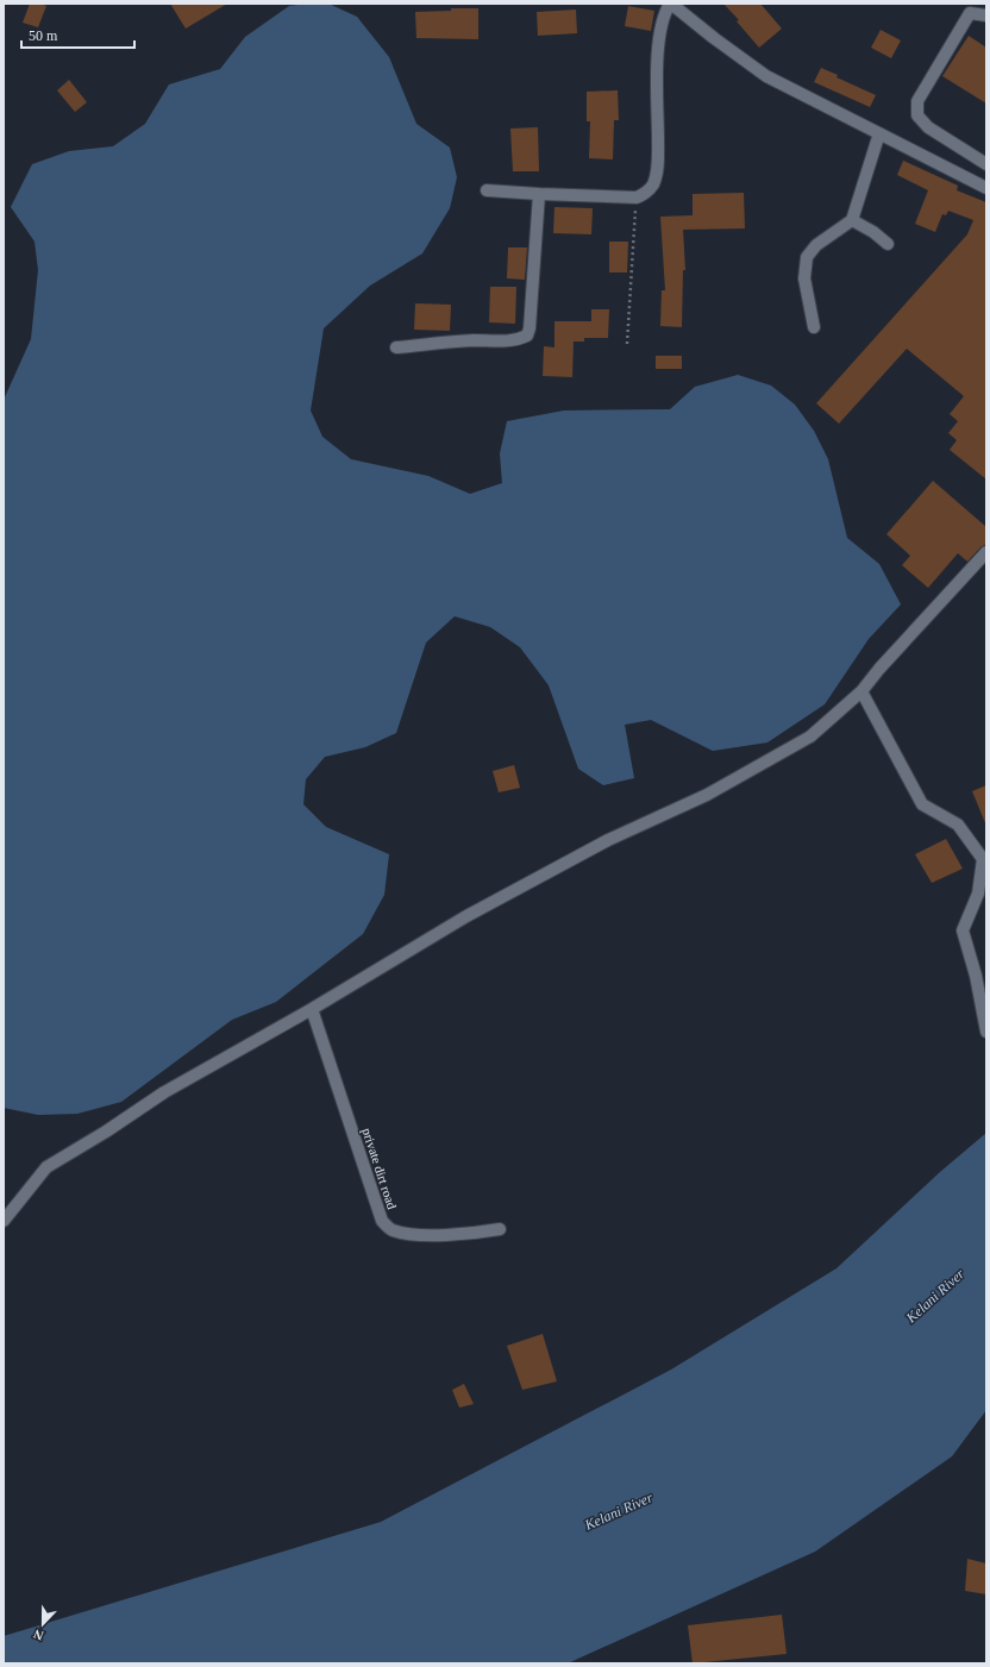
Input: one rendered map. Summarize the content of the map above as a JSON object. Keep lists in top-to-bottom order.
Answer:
{
  "streets": {
    "street": ["private dirt road"]
  },
  "water": ["Kelani River"],
  "scale_bar": "50 m",
  "north": "bottom"
}
